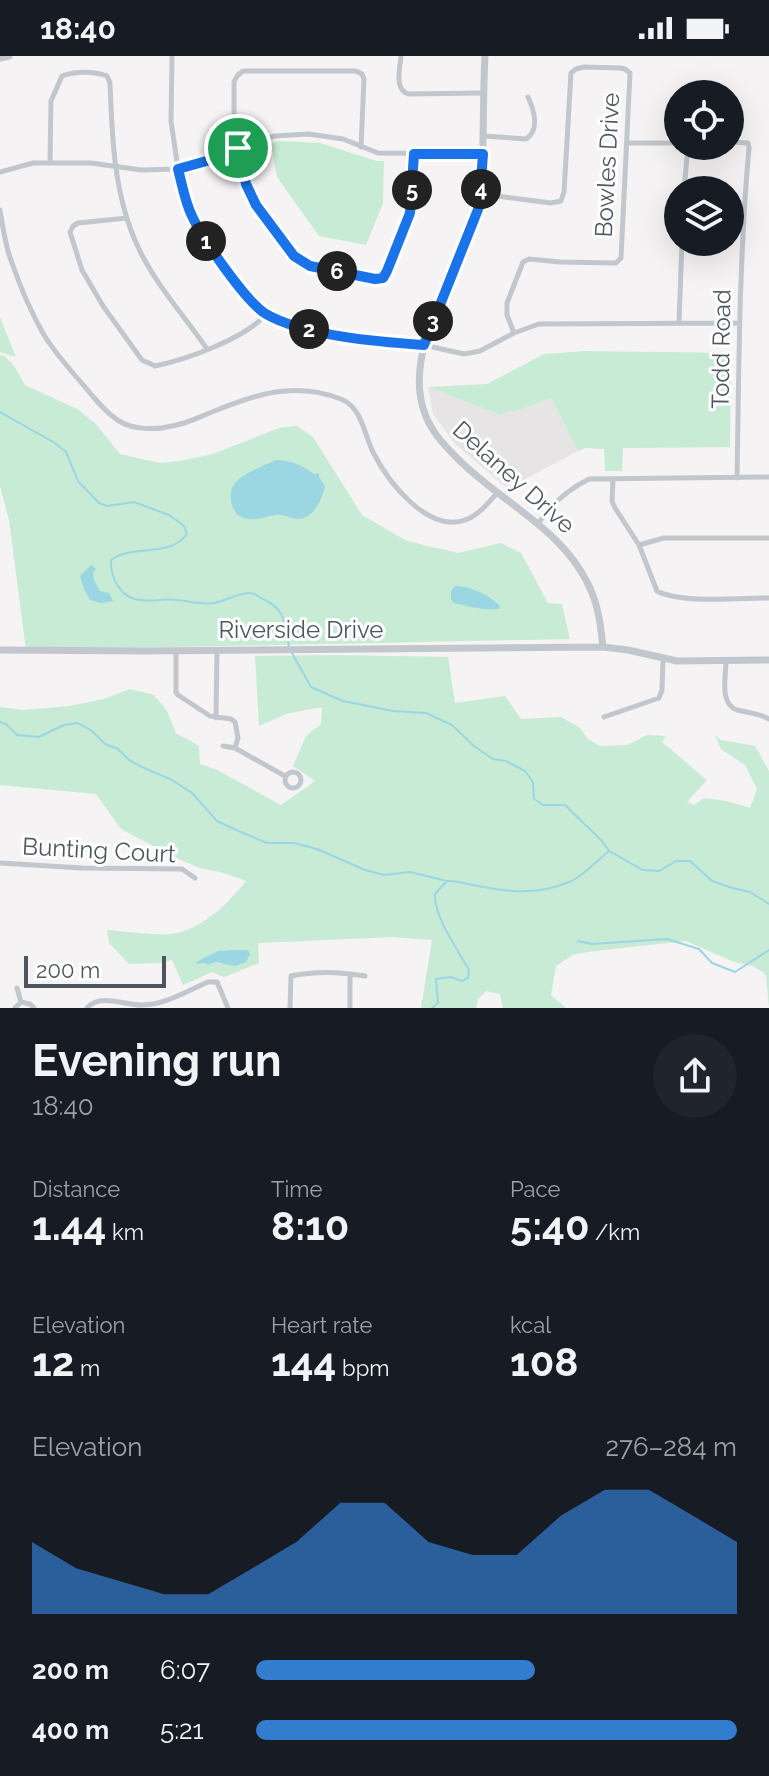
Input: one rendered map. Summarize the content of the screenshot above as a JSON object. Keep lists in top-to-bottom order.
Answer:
{
  "streets": {
    "street": [
      "Bowles Drive",
      "Todd Road",
      "Delaney Drive",
      "Riverside Drive",
      "Bunting Court"
    ]
  },
  "crossings": [
    ["Bowles Drive", "Delaney Drive"],
    ["Delaney Drive", "Riverside Drive"]
  ],
  "scale_bar": "200 m",
  "page": {
    "status": "18:40",
    "pins": [
      "4",
      "5",
      "1",
      "6",
      "3",
      "2"
    ],
    "scale": "200 m",
    "heading": ["Evening run", "18:40"],
    "stats": [
      ["Distance", "1.44 km"],
      ["Time", "8:10"],
      ["Pace", "5:40 /km"],
      ["Elevation", "12 m"],
      ["Heart rate", "144 bpm"],
      ["kcal", "108"]
    ],
    "chart": ["Elevation", "276–284 m"],
    "list": [
      {
        "name": "200 m",
        "note": "6:07"
      },
      {
        "name": "400 m",
        "note": "5:21"
      }
    ]
  }
}
